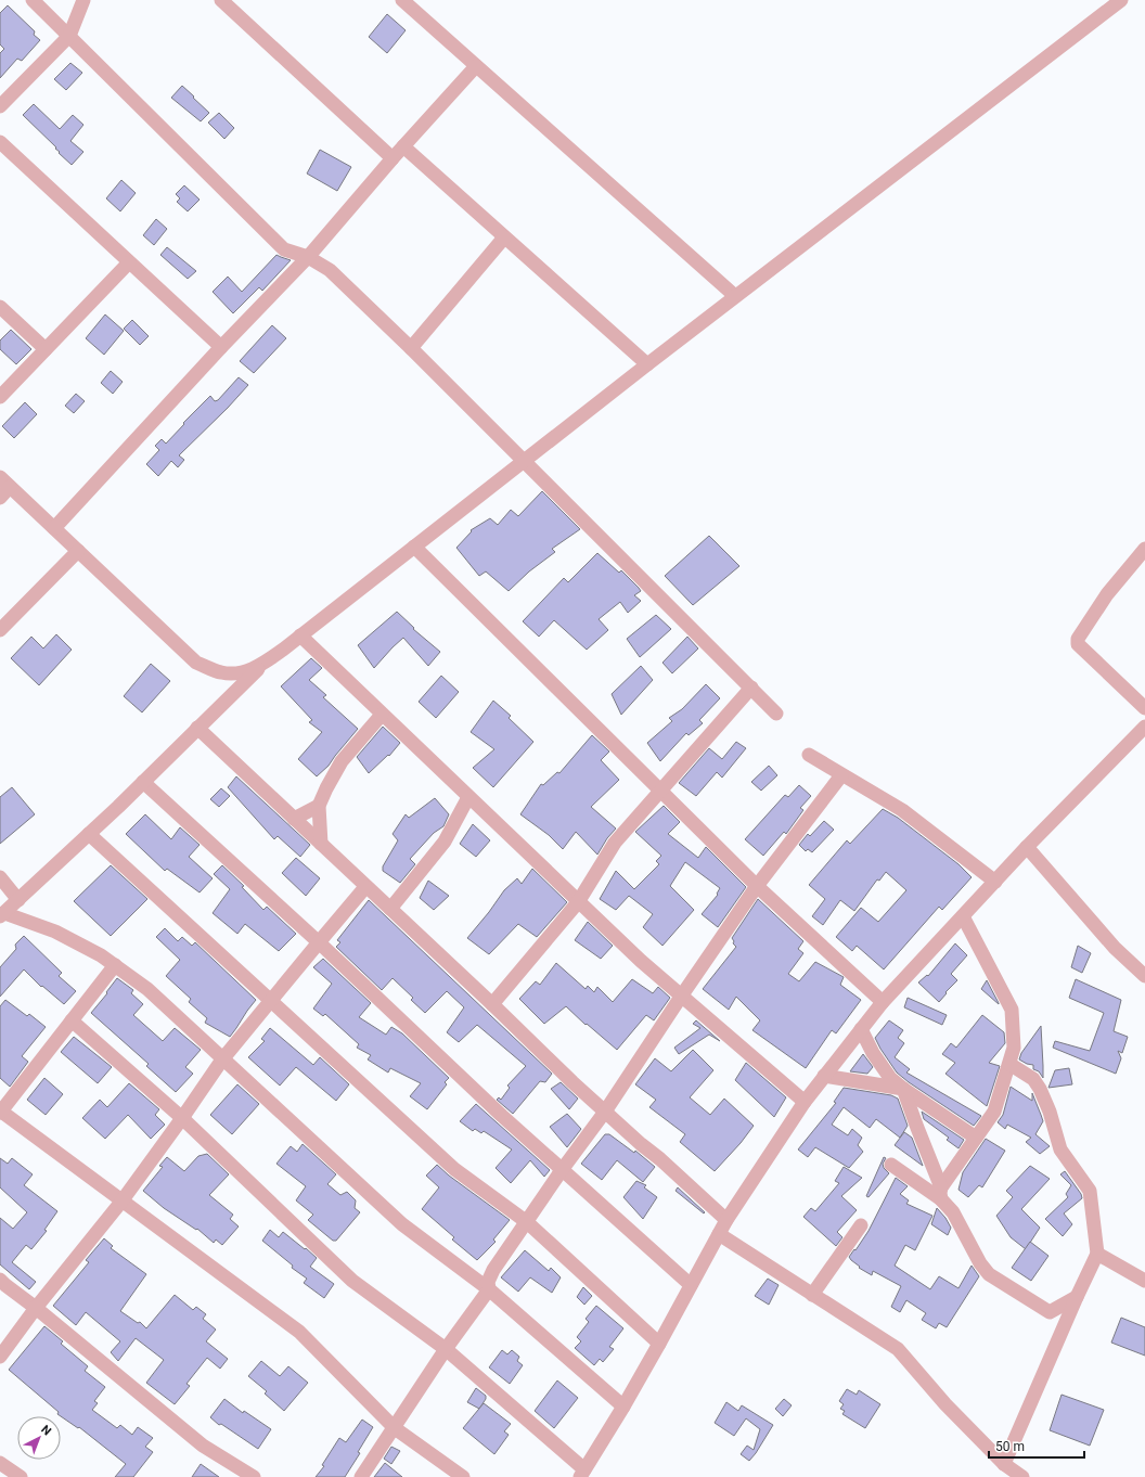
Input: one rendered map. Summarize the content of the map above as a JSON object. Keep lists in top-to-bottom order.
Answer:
{
  "scale_bar": "50 m",
  "north": "top right"
}
